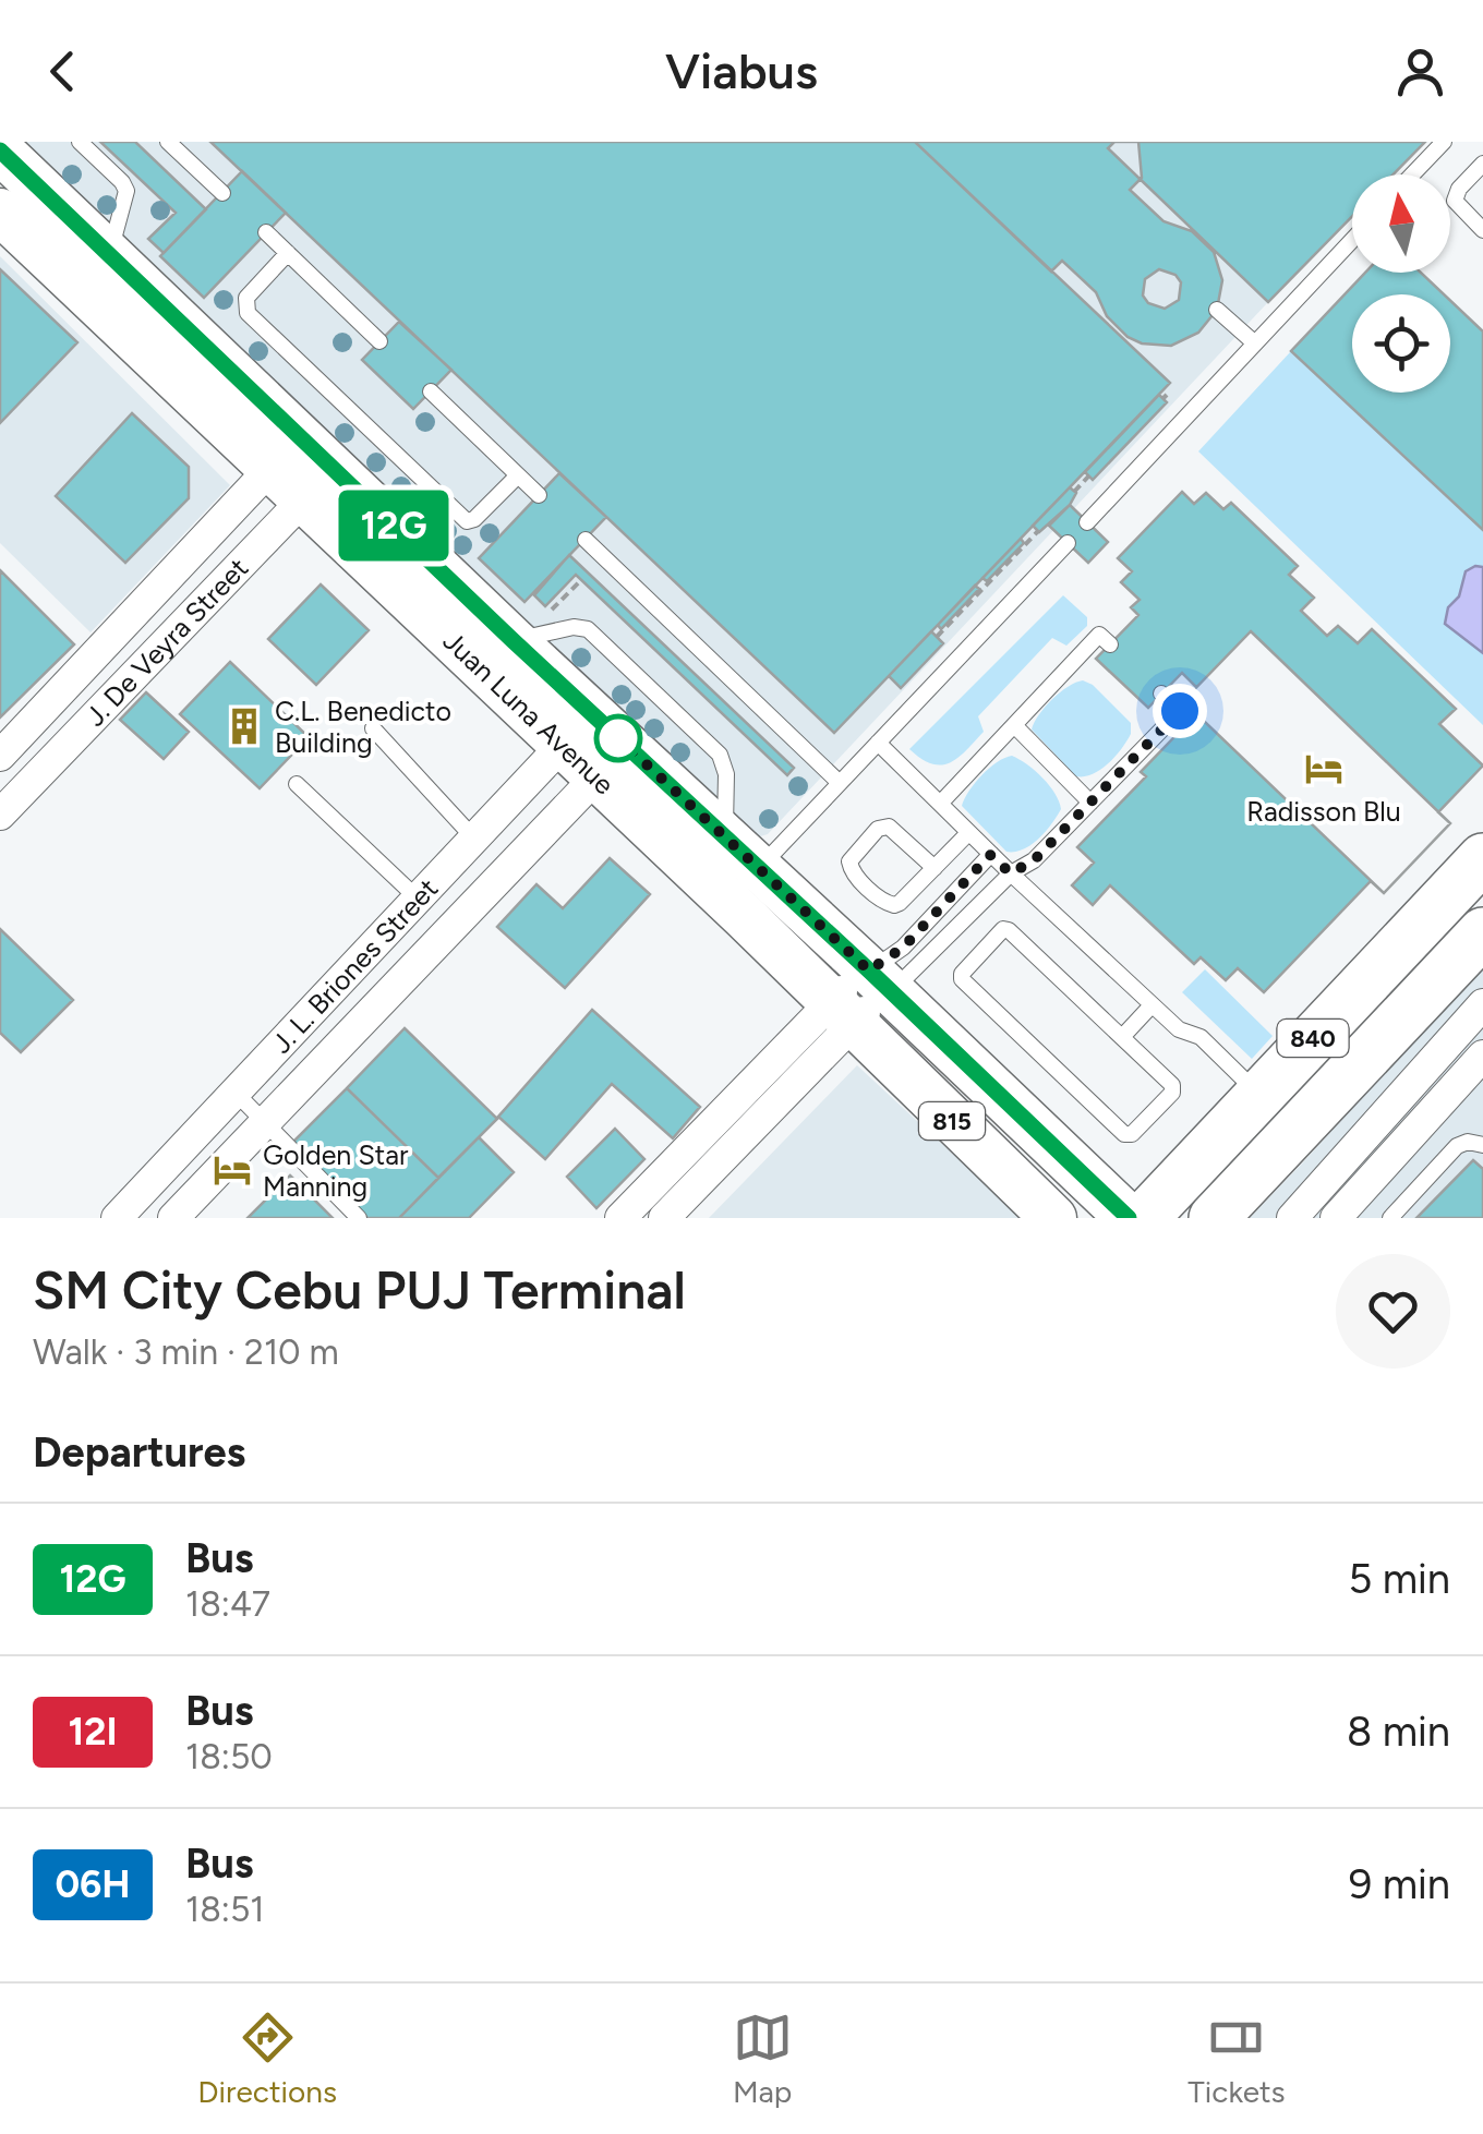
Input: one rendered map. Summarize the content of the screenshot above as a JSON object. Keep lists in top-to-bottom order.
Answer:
{
  "streets": {
    "highway": ["840"],
    "main road": ["Juan Luna Avenue", "815"],
    "street": ["J. De Veyra Street", "J. L. Briones Street"]
  },
  "crossings": [
    ["J. De Veyra Street", "Juan Luna Avenue"],
    ["Juan Luna Avenue", "J. L. Briones Street"]
  ],
  "places": {
    "building": ["C.L. Benedicto Building"],
    "hotel": ["Radisson Blu", "Golden Star Manning"]
  },
  "lines": ["bus line 12G"],
  "north": "top",
  "page": {
    "header": "Viabus",
    "on_map": "12G",
    "heading": [
      ["SM City Cebu PUJ Terminal", "Walk · 3 min · 210 m"],
      "Departures"
    ],
    "list": [
      {
        "mark": "12G",
        "name": "Bus",
        "note": "18:47",
        "value": "5 min"
      },
      {
        "mark": "12I",
        "name": "Bus",
        "note": "18:50",
        "value": "8 min"
      },
      {
        "mark": "06H",
        "name": "Bus",
        "note": "18:51",
        "value": "9 min"
      }
    ],
    "tabs": ["Directions", "Map", "Tickets"]
  }
}
